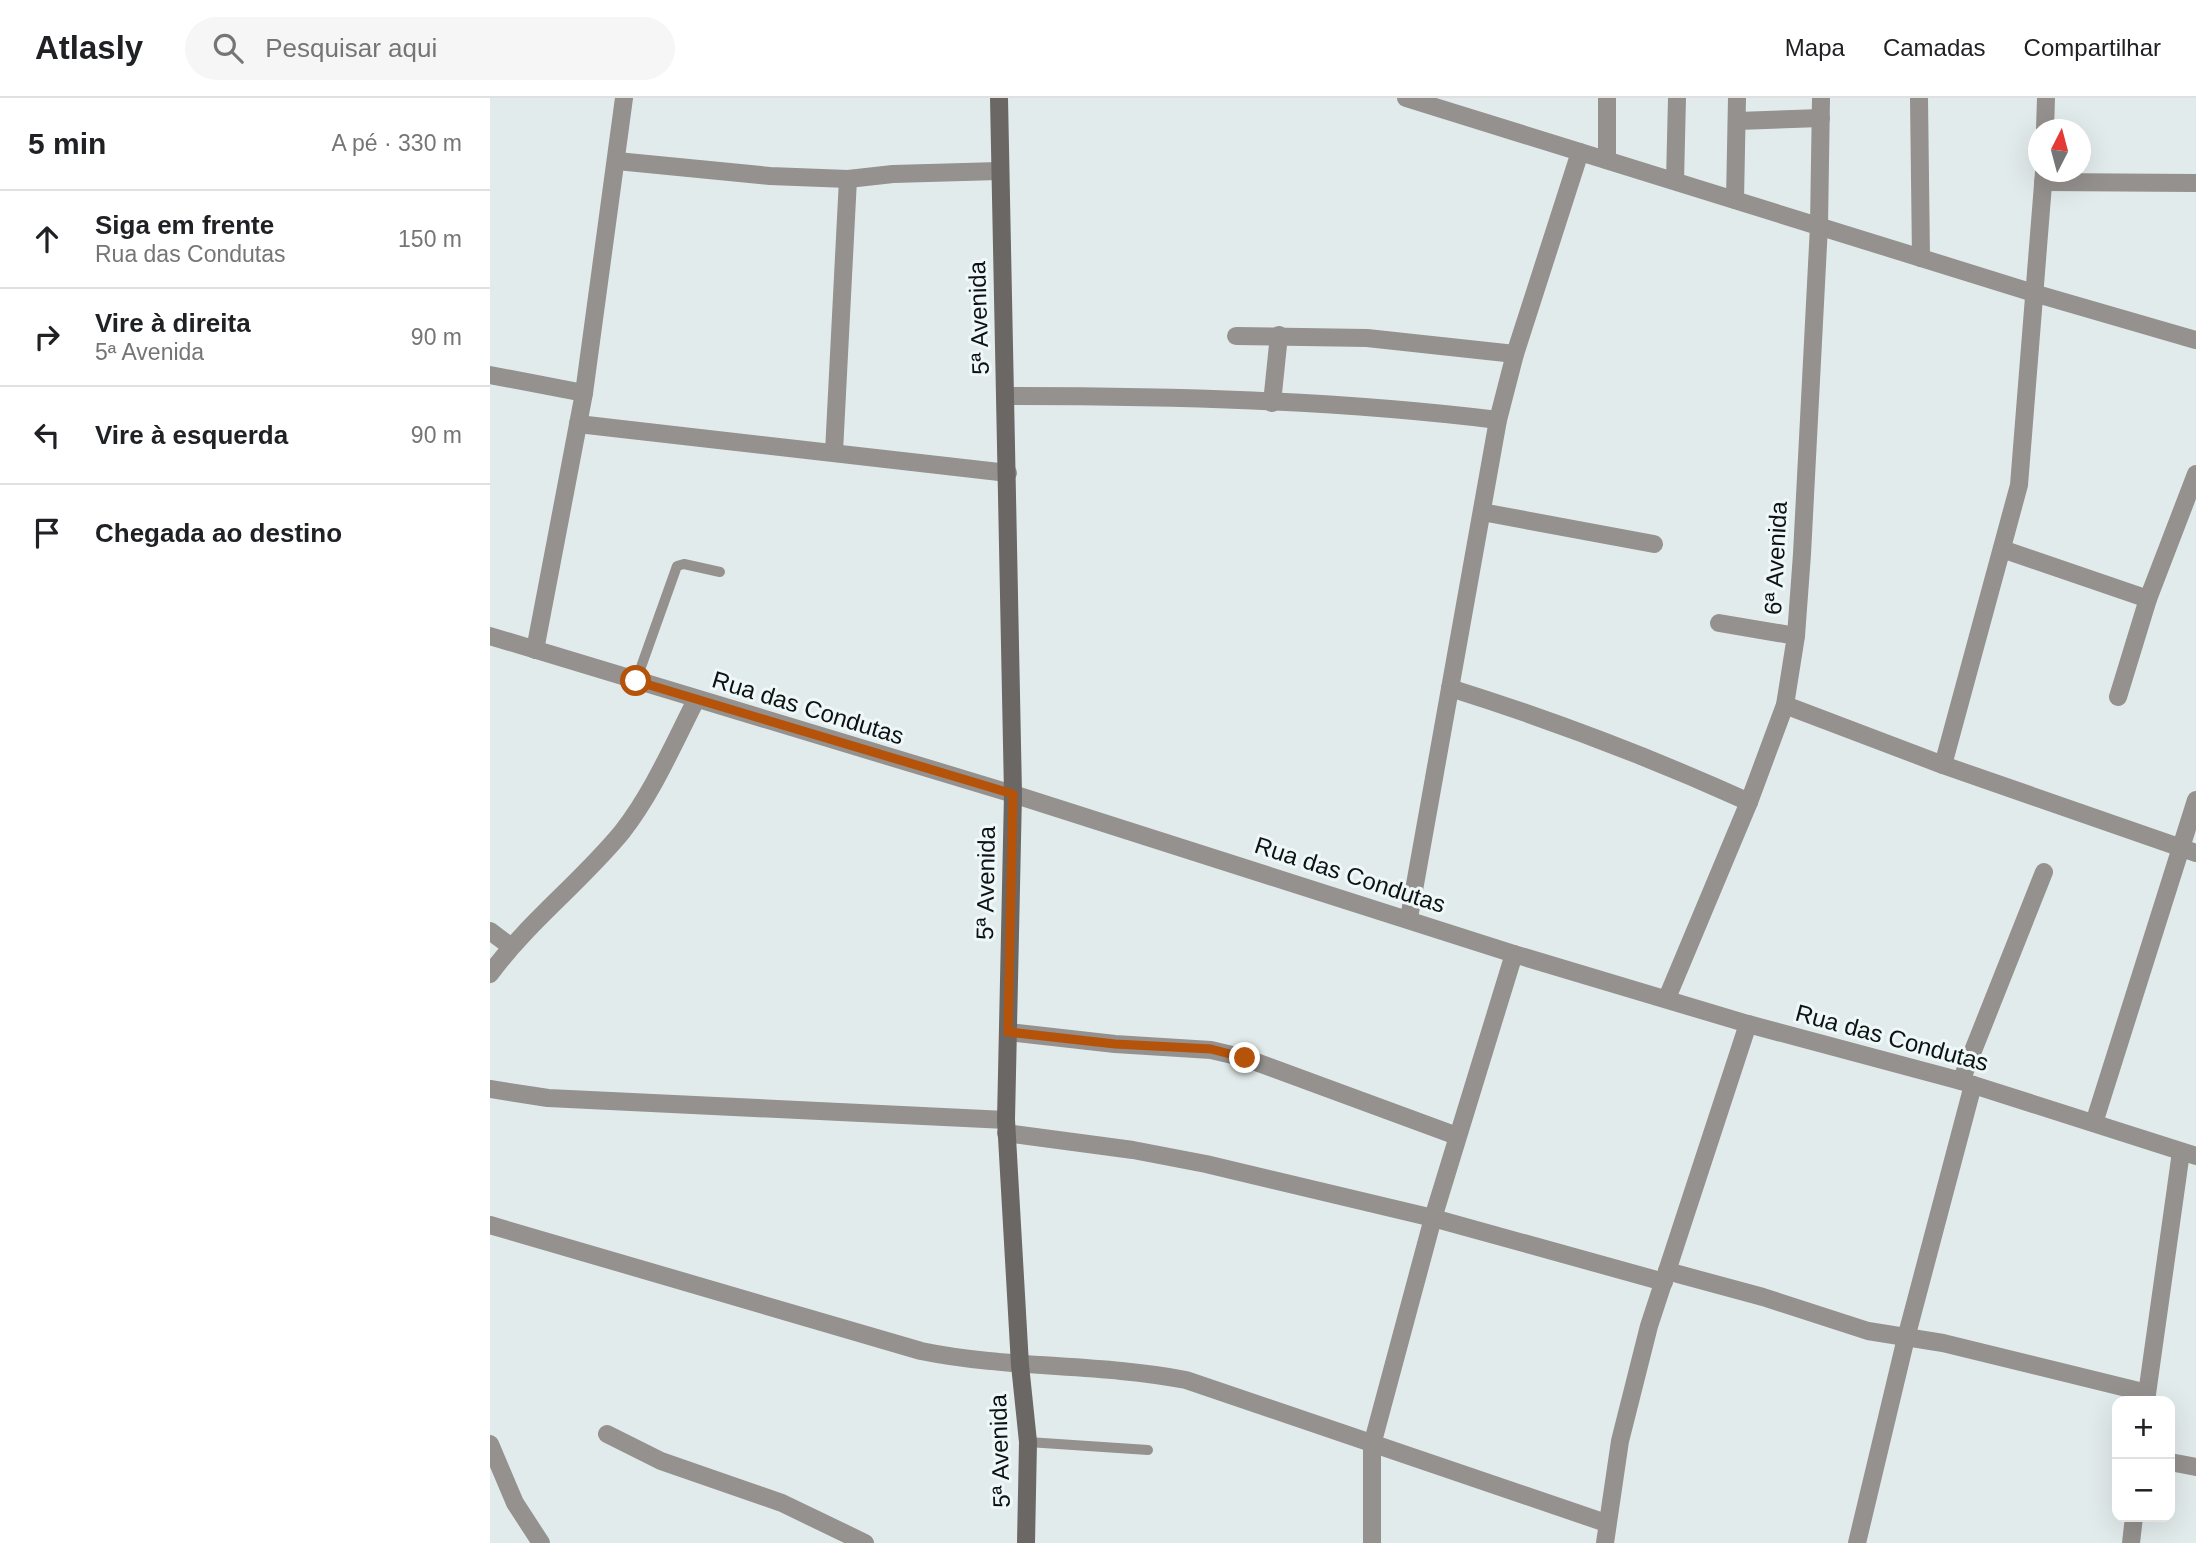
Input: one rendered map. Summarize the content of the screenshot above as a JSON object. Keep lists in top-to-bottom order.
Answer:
{
  "streets": {
    "street": ["5ª Avenida", "6ª Avenida", "Rua das Condutas"]
  },
  "crossings": [
    ["5ª Avenida", "Rua das Condutas"],
    ["6ª Avenida", "Rua das Condutas"]
  ],
  "north": "top",
  "page": {
    "header": "Atlasly",
    "search": "Pesquisar aqui",
    "nav": ["Mapa", "Camadas", "Compartilhar"],
    "heading": ["5 min", "A pé · 330 m"],
    "list": [
      ["Siga em frente", "Rua das Condutas", "150 m"],
      ["Vire à direita", "5ª Avenida", "90 m"],
      ["Vire à esquerda", "90 m"],
      "Chegada ao destino"
    ],
    "map_buttons": ["+", "−"]
  }
}
